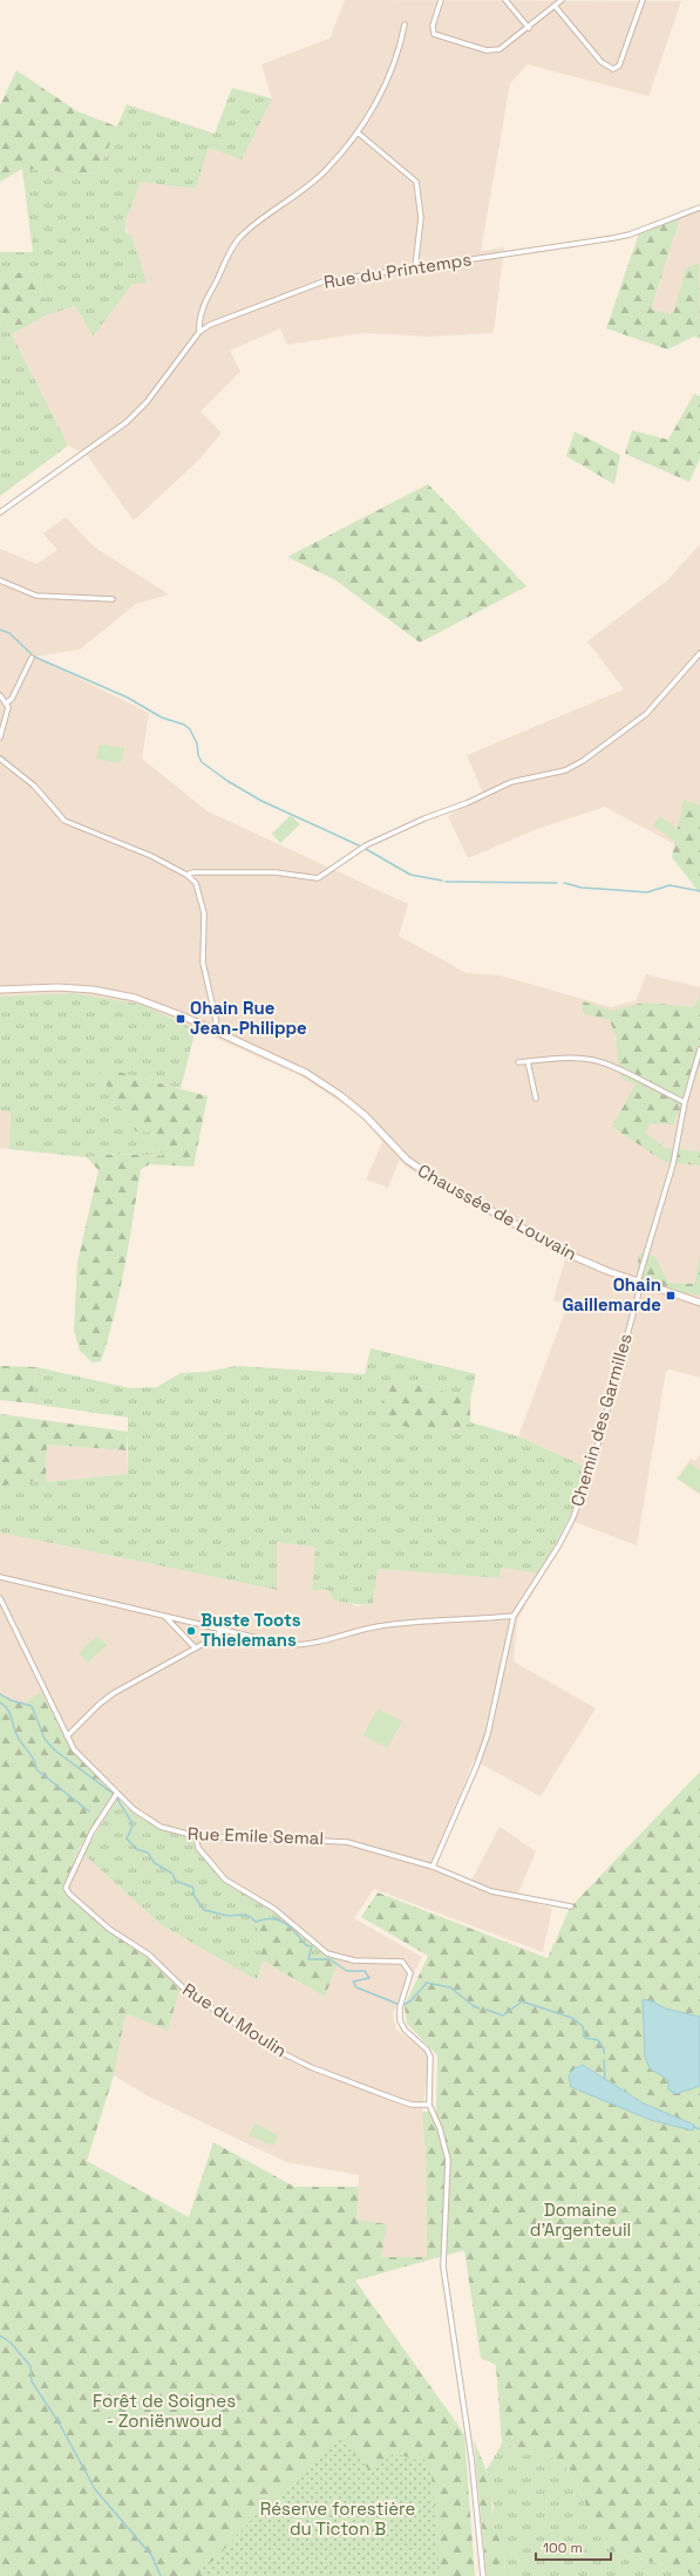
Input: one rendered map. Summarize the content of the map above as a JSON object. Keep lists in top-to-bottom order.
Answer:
{
  "streets": {
    "main road": ["Chaussée de Louvain"],
    "street": [
      "Rue du Printemps",
      "Chemin des Garmilles",
      "Rue Emile Semal",
      "Rue du Moulin"
    ]
  },
  "crossings": [
    ["Chaussée de Louvain", "Chemin des Garmilles"],
    ["Chemin des Garmilles", "Rue Emile Semal"],
    ["Rue Emile Semal", "Rue du Moulin"]
  ],
  "parks": ["Domaine d'Argenteuil", "Forêt de Soignes - Zoniënwoud", "Réserve forestière du Ticton B"],
  "places": {
    "transit": ["Ohain Rue Jean-Philippe", "Ohain Gaillemarde"],
    "other": ["Buste Toots Thielemans"]
  },
  "scale_bar": "100 m"
}
